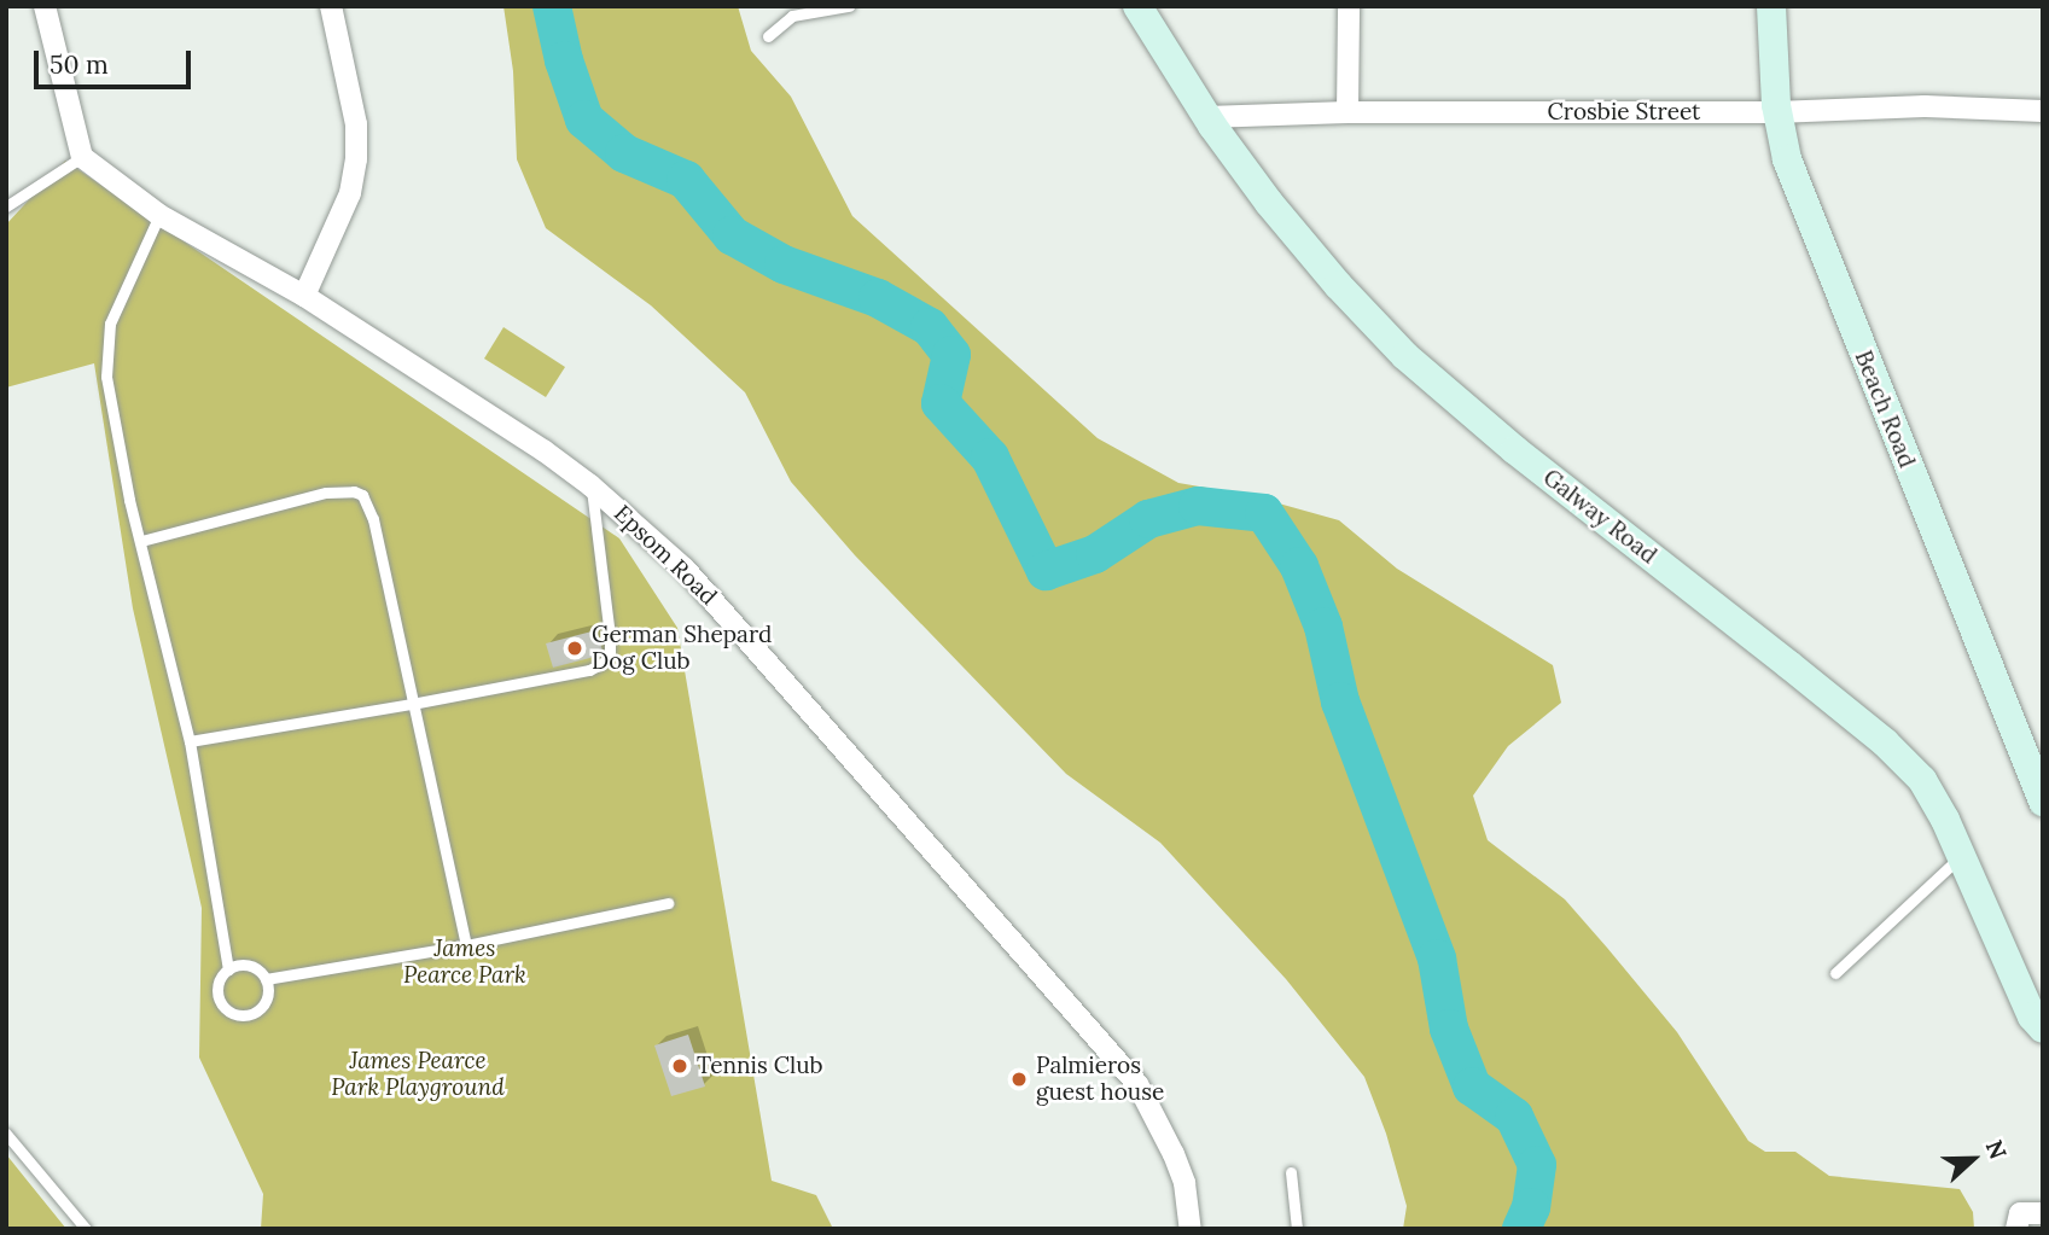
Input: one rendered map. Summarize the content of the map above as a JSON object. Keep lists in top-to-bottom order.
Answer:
{
  "streets": {
    "street": [
      "Crosbie Street",
      "Beach Road",
      "Galway Road",
      "Epsom Road"
    ]
  },
  "crossings": [
    ["Crosbie Street", "Beach Road"],
    ["Crosbie Street", "Galway Road"]
  ],
  "parks": ["James Pearce Park", "James Pearce Park Playground"],
  "places": ["German Shepard Dog Club", "Tennis Club", "Palmieros guest house"],
  "scale_bar": "50 m",
  "north": "right"
}
